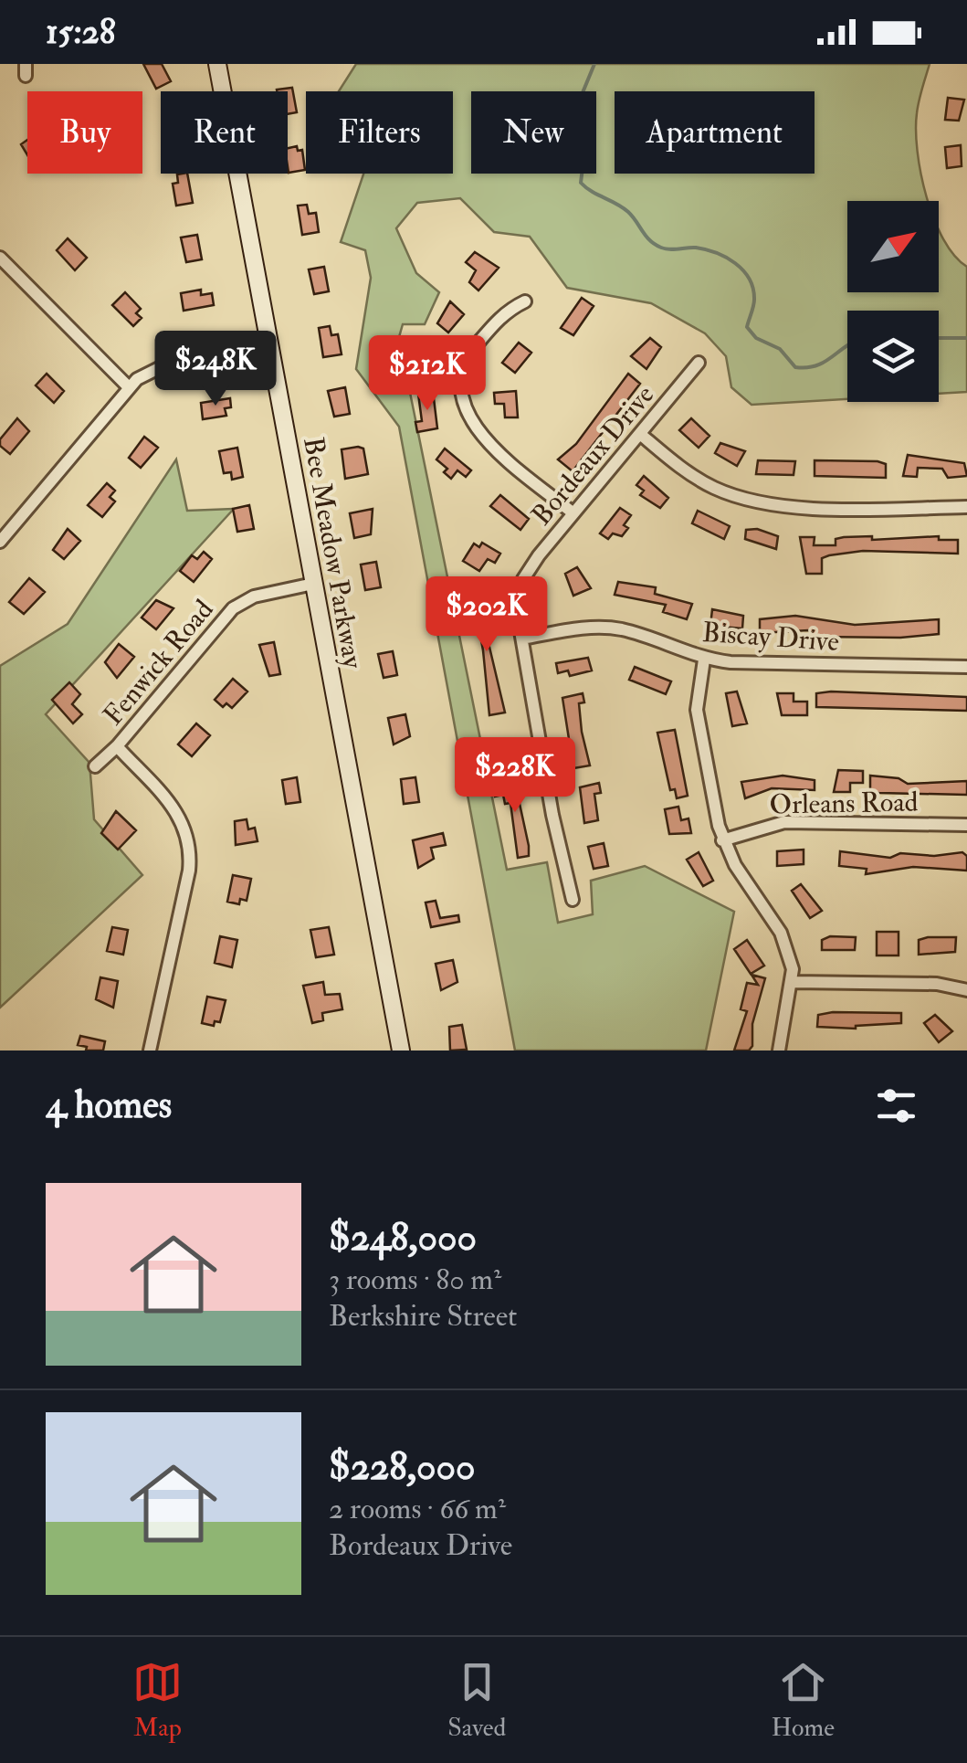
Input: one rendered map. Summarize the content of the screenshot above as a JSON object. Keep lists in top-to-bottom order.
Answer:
{
  "streets": {
    "street": [
      "Bordeaux Drive",
      "Bee Meadow Parkway",
      "Biscay Drive",
      "Fenwick Road",
      "Orleans Road"
    ]
  },
  "crossings": [
    ["Bordeaux Drive", "Biscay Drive"],
    ["Bee Meadow Parkway", "Fenwick Road"]
  ],
  "north": "top right",
  "page": {
    "status": "15:28",
    "chip": [
      "Buy",
      "Rent",
      "Filters",
      "New",
      "Apartment"
    ],
    "price": [
      "$248K",
      "$212K",
      "$202K",
      "$228K"
    ],
    "heading": "4 homes",
    "list": [
      {
        "name": "$248,000",
        "note": "3 rooms · 80 m² · Berkshire Street"
      },
      {
        "name": "$228,000",
        "note": "2 rooms · 66 m² · Bordeaux Drive"
      }
    ],
    "tabs": ["Map", "Saved", "Home"]
  }
}
